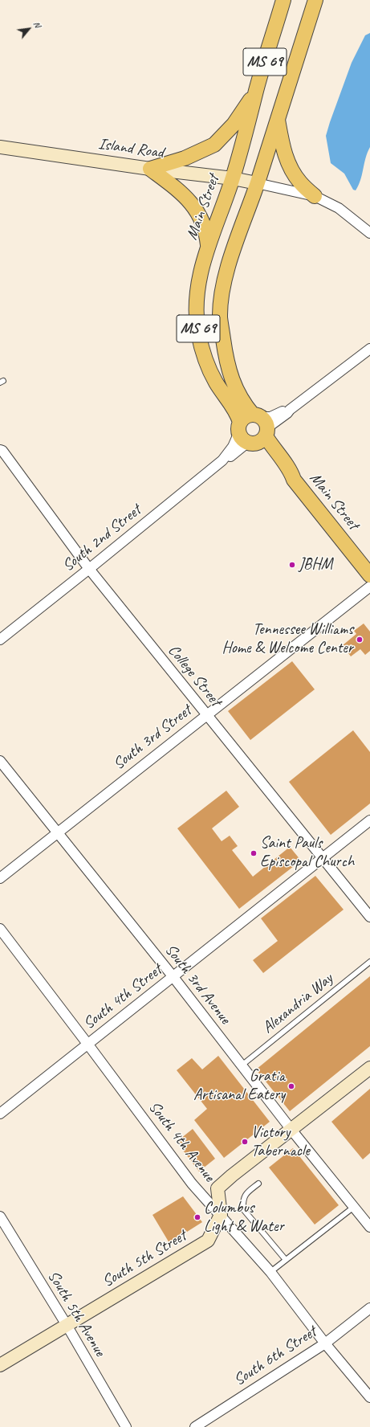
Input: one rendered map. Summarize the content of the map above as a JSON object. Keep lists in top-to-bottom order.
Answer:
{
  "streets": {
    "main road": ["MS 69", "Main Street"],
    "street": [
      "Island Road",
      "South 2nd Street",
      "College Street",
      "South 3rd Street",
      "South 3rd Avenue",
      "South 4th Street",
      "South 4th Avenue",
      "South 5th Street",
      "South 5th Avenue",
      "South 6th Street"
    ],
    "lane": ["Alexandria Way"]
  },
  "crossings": [
    ["Island Road", "Main Street"],
    ["Main Street", "South 2nd Street"],
    ["South 2nd Street", "College Street"],
    ["College Street", "South 3rd Street"],
    ["College Street", "South 4th Street"],
    ["South 3rd Street", "South 3rd Avenue"],
    ["South 3rd Avenue", "South 4th Street"],
    ["South 3rd Avenue", "Alexandria Way"],
    ["South 4th Street", "South 4th Avenue"],
    ["South 4th Avenue", "South 5th Street"],
    ["South 4th Avenue", "South 6th Street"],
    ["South 5th Street", "South 5th Avenue"]
  ],
  "places": [
    "JBHM",
    "Tennessee Williams Home & Welcome Center",
    "Saint Pauls Episcopal Church",
    "Gratia Artisanal Eatery",
    "Victory Tabernacle",
    "Columbus Light & Water"
  ],
  "north": "top right"
}
